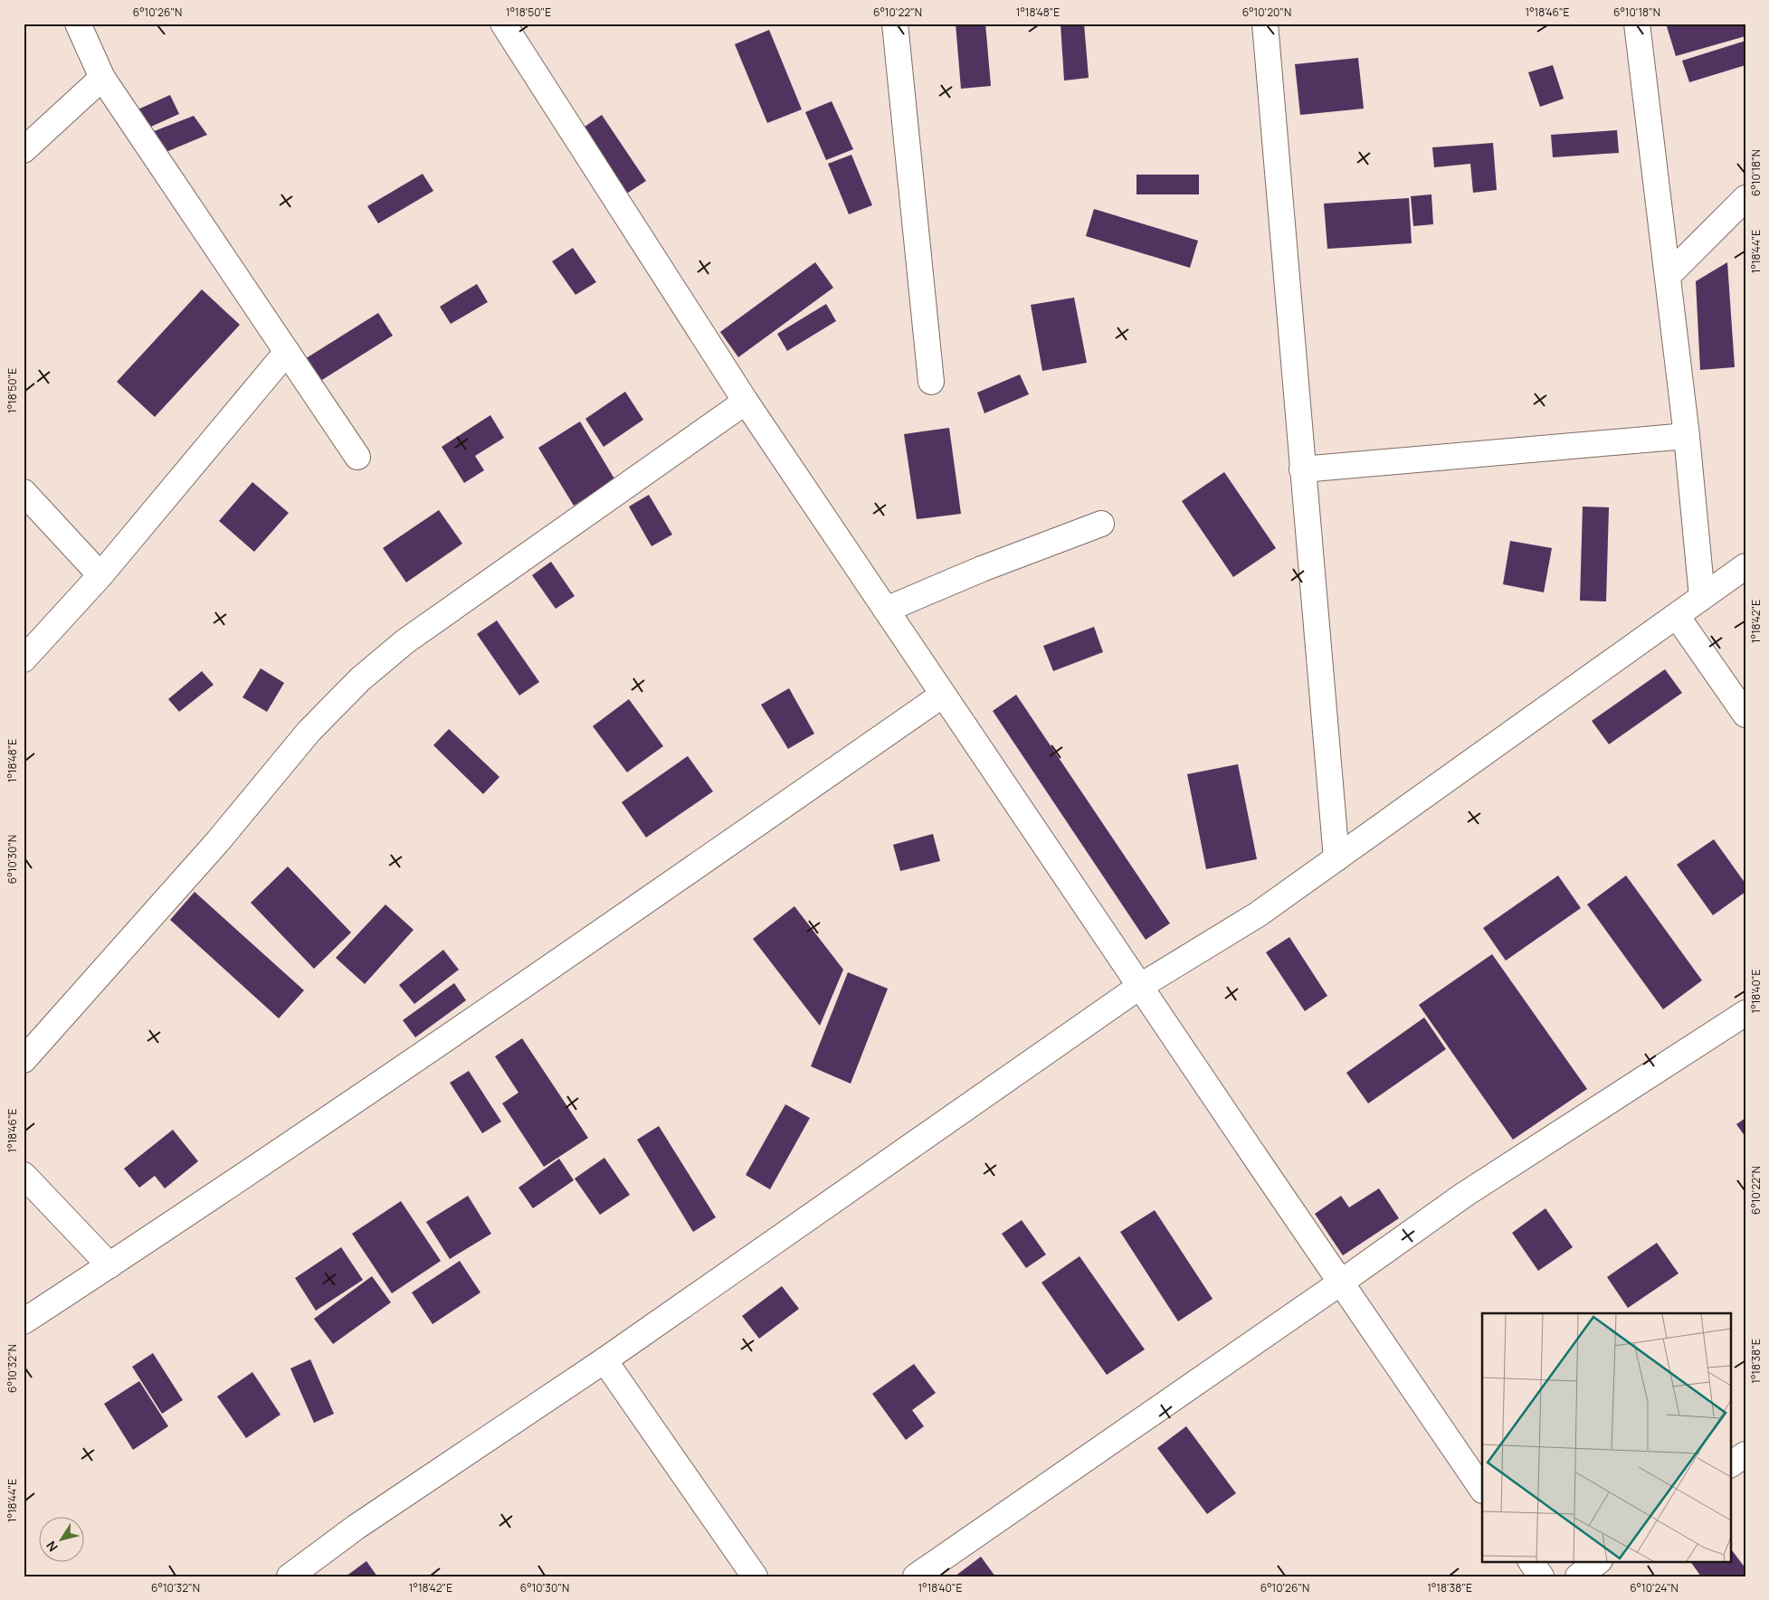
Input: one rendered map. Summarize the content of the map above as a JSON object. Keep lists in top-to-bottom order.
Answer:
{
  "north": "bottom left",
  "coordinates": [
    "6°10'26\"N",
    "1°18'50\"E",
    "6°10'22\"N",
    "1°18'48\"E",
    "6°10'20\"N",
    "1°18'46\"E",
    "6°10'18\"N",
    "1°18'44\"E",
    "1°18'42\"E",
    "6°10'30\"N",
    "1°18'40\"E",
    "1°18'38\"E",
    "6°10'32\"N",
    "6°10'24\"N"
  ]
}
